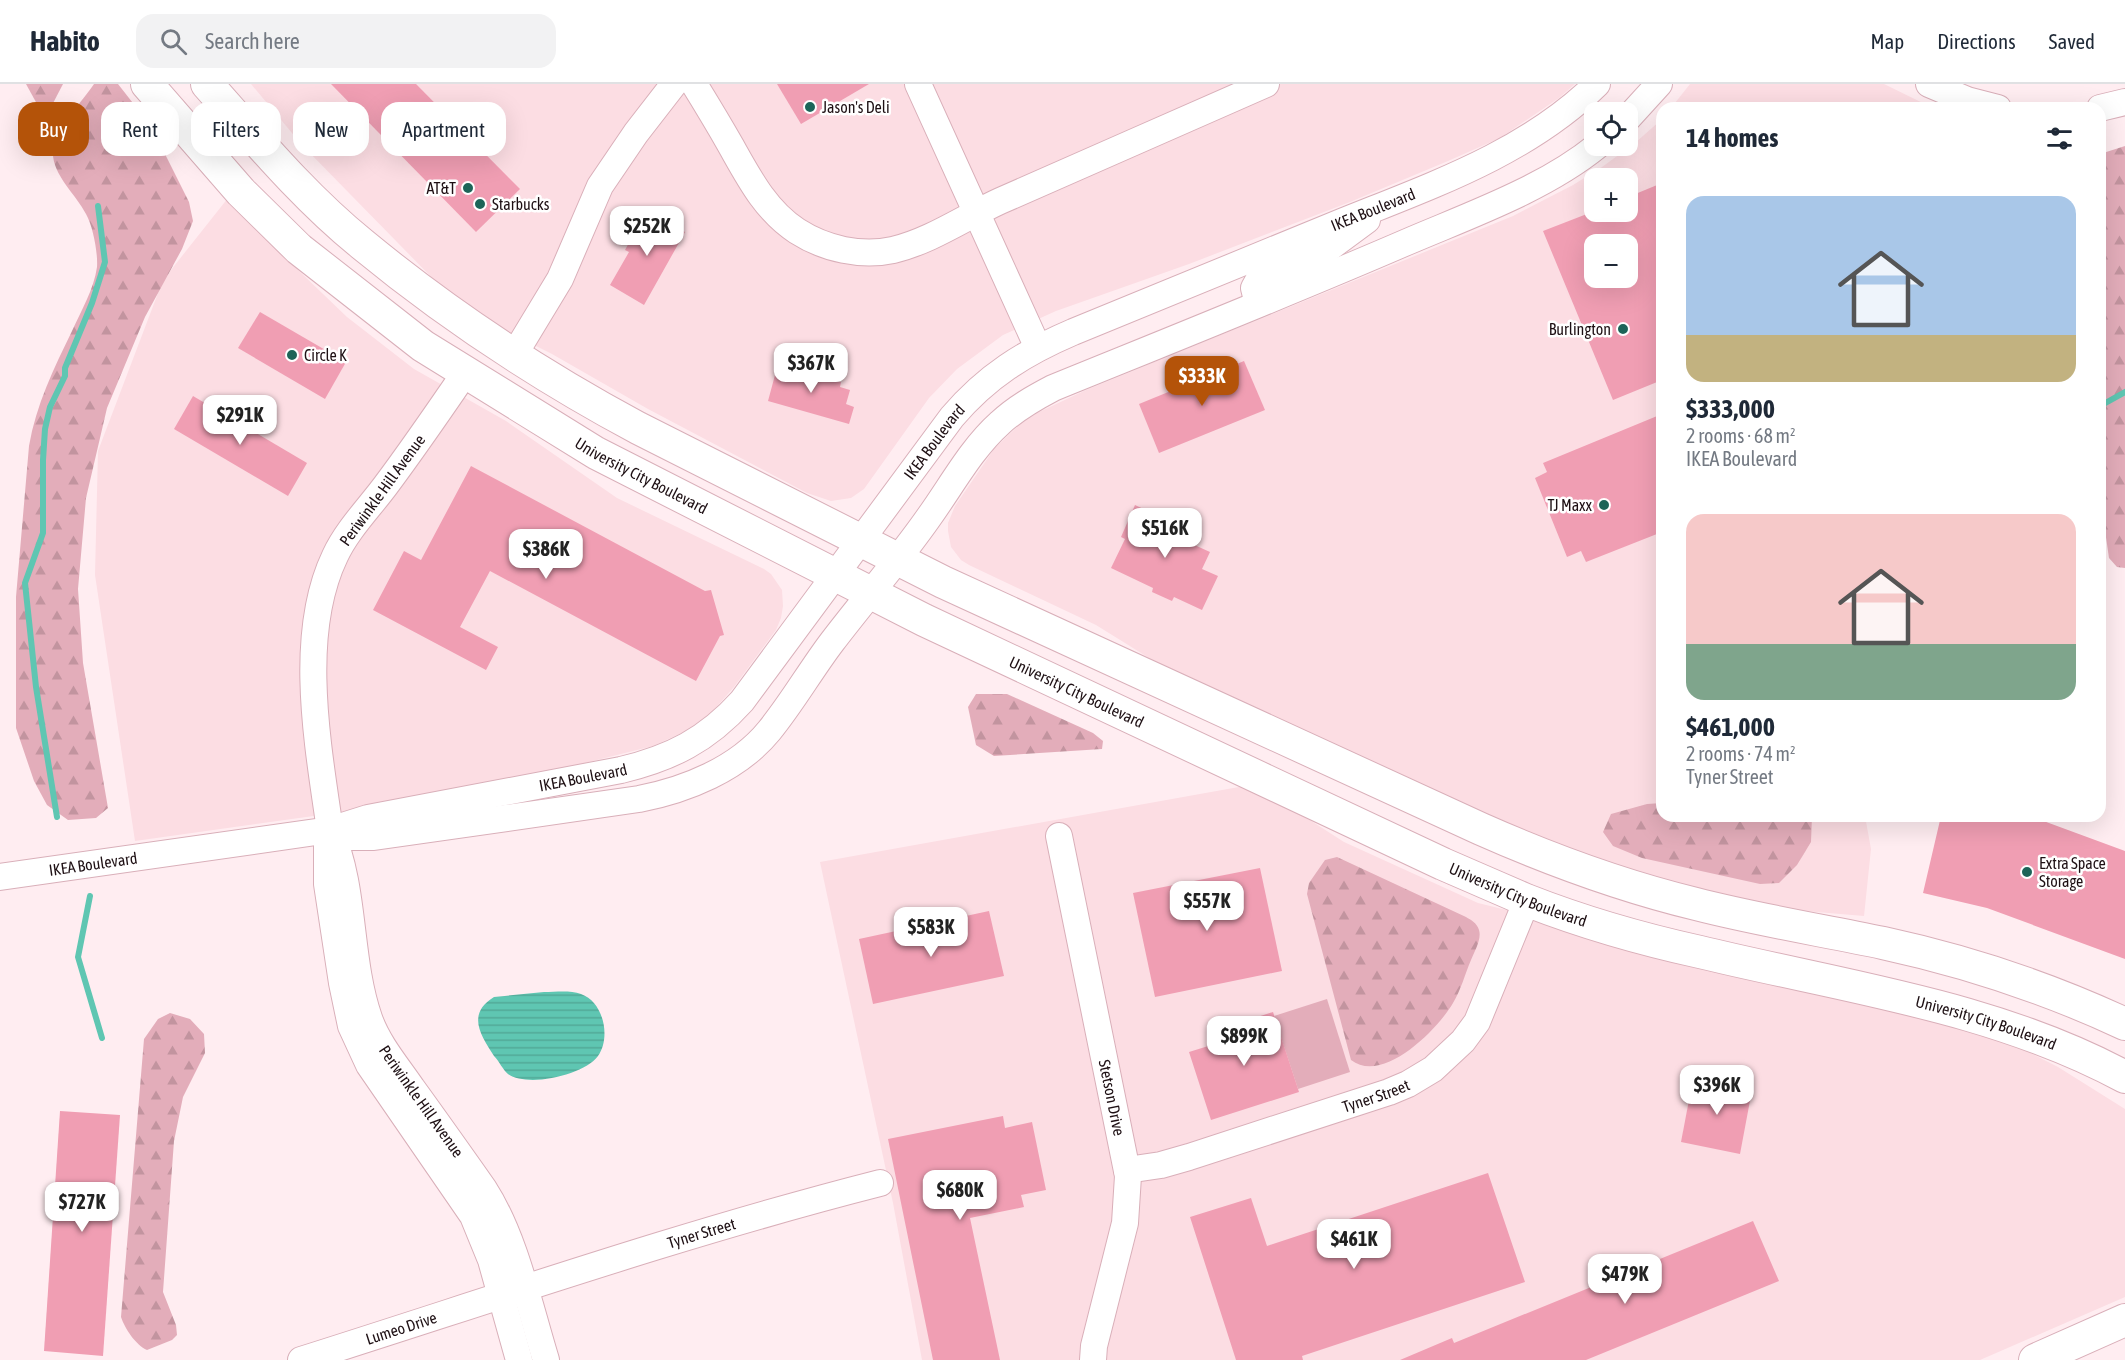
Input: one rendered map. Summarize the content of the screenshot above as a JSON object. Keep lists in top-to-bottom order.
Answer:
{
  "streets": {
    "main road": ["University City Boulevard"],
    "street": [
      "IKEA Boulevard",
      "Periwinkle Hill Avenue",
      "Tyner Street",
      "Stetson Drive",
      "Lumeo Drive"
    ]
  },
  "crossings": [
    ["IKEA Boulevard", "University City Boulevard"],
    ["IKEA Boulevard", "Periwinkle Hill Avenue"],
    ["University City Boulevard", "Periwinkle Hill Avenue"],
    ["University City Boulevard", "Tyner Street"],
    ["Periwinkle Hill Avenue", "Tyner Street"],
    ["Periwinkle Hill Avenue", "Lumeo Drive"],
    ["Tyner Street", "Stetson Drive"],
    ["Tyner Street", "Lumeo Drive"]
  ],
  "places": [
    "Jason's Deli",
    "AT&T",
    "Starbucks",
    "Burlington",
    "Circle K",
    "TJ Maxx",
    "Extra Space Storage"
  ],
  "page": {
    "header": "Habito",
    "search": "Search here",
    "nav": ["Map", "Directions", "Saved"],
    "map_buttons": ["+", "−"],
    "chip": [
      "Buy",
      "Rent",
      "Filters",
      "New",
      "Apartment"
    ],
    "heading": "14 homes",
    "list": [
      {
        "name": "$333,000",
        "note": "2 rooms · 68 m² · IKEA Boulevard"
      },
      {
        "name": "$461,000",
        "note": "2 rooms · 74 m² · Tyner Street"
      }
    ],
    "price": [
      "$252K",
      "$367K",
      "$333K",
      "$291K",
      "$516K",
      "$386K",
      "$557K",
      "$583K",
      "$899K",
      "$396K",
      "$680K",
      "$727K",
      "$461K",
      "$479K"
    ]
  }
}
